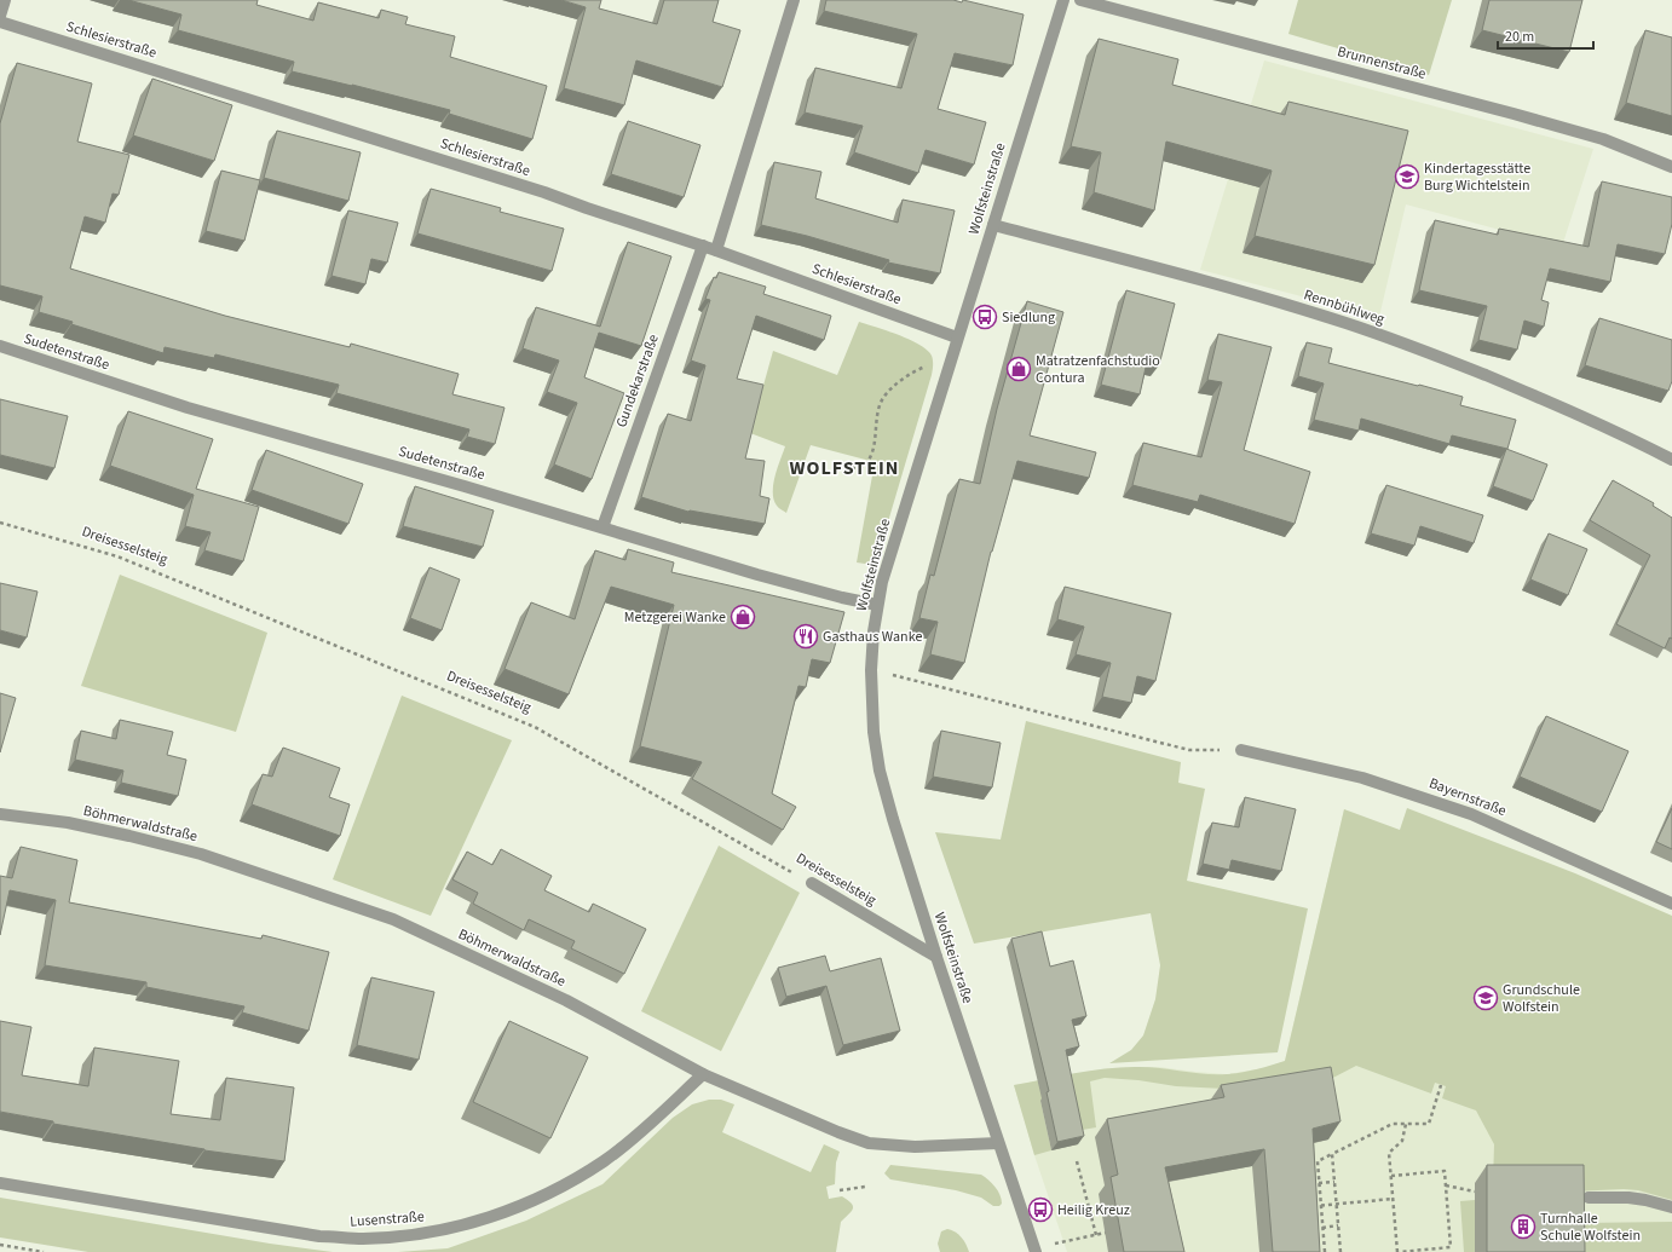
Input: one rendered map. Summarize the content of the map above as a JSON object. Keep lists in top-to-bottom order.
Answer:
{
  "streets": {
    "street": [
      "Schlesierstraße",
      "Brunnenstraße",
      "Wolfsteinstraße",
      "Rennbühlweg",
      "Sudetenstraße",
      "Gundekarstraße",
      "Dreisesselsteig",
      "Bayernstraße",
      "Böhmerwaldstraße",
      "Lusenstraße"
    ]
  },
  "crossings": [
    ["Schlesierstraße", "Wolfsteinstraße"],
    ["Schlesierstraße", "Gundekarstraße"],
    ["Wolfsteinstraße", "Rennbühlweg"],
    ["Wolfsteinstraße", "Sudetenstraße"],
    ["Wolfsteinstraße", "Dreisesselsteig"],
    ["Wolfsteinstraße", "Böhmerwaldstraße"],
    ["Sudetenstraße", "Gundekarstraße"],
    ["Böhmerwaldstraße", "Lusenstraße"]
  ],
  "districts": ["WOLFSTEIN"],
  "places": {
    "school or university": ["Kindertagesstätte Burg Wichtelstein", "Grundschule Wolfstein"],
    "bus stop": ["Siedlung", "Heilig Kreuz"],
    "shop": ["Matratzenfachstudio Contura", "Metzgerei Wanke"],
    "restaurant": ["Gasthaus Wanke"],
    "building": ["Turnhalle Schule Wolfstein"]
  },
  "scale_bar": "20 m"
}
